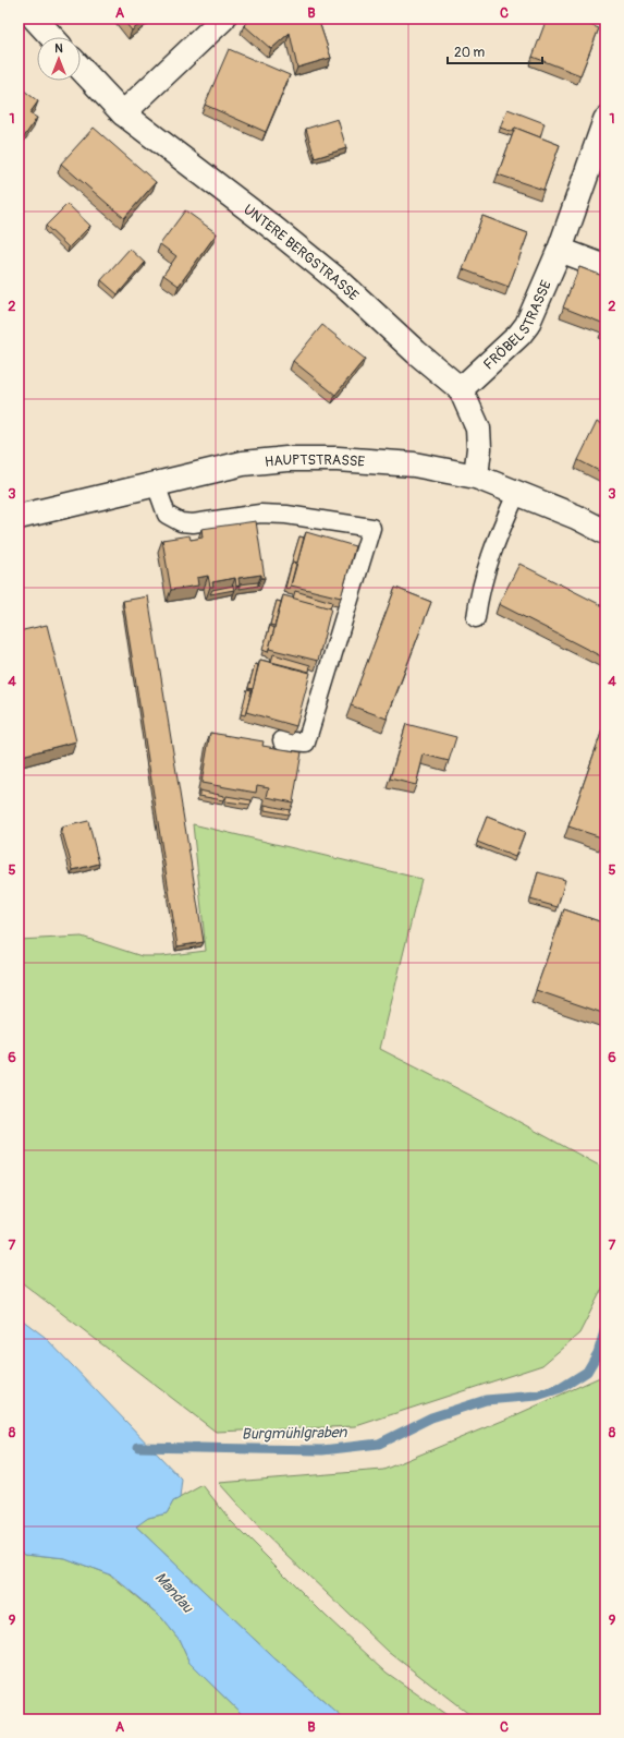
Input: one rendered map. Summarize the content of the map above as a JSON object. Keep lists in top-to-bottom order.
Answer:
{
  "streets": {
    "street": ["UNTERE BERGSTRASSE", "FRÖBELSTRASSE", "HAUPTSTRASSE"]
  },
  "crossings": [
    ["UNTERE BERGSTRASSE", "FRÖBELSTRASSE"],
    ["UNTERE BERGSTRASSE", "HAUPTSTRASSE"]
  ],
  "water": ["Burgmühlgraben", "Mandau"],
  "scale_bar": "20 m",
  "north": "top",
  "grid": {
    "columns": ["A", "B", "C"],
    "rows": [
      "1",
      "2",
      "3",
      "4",
      "5",
      "6",
      "7",
      "8",
      "9"
    ]
  }
}
